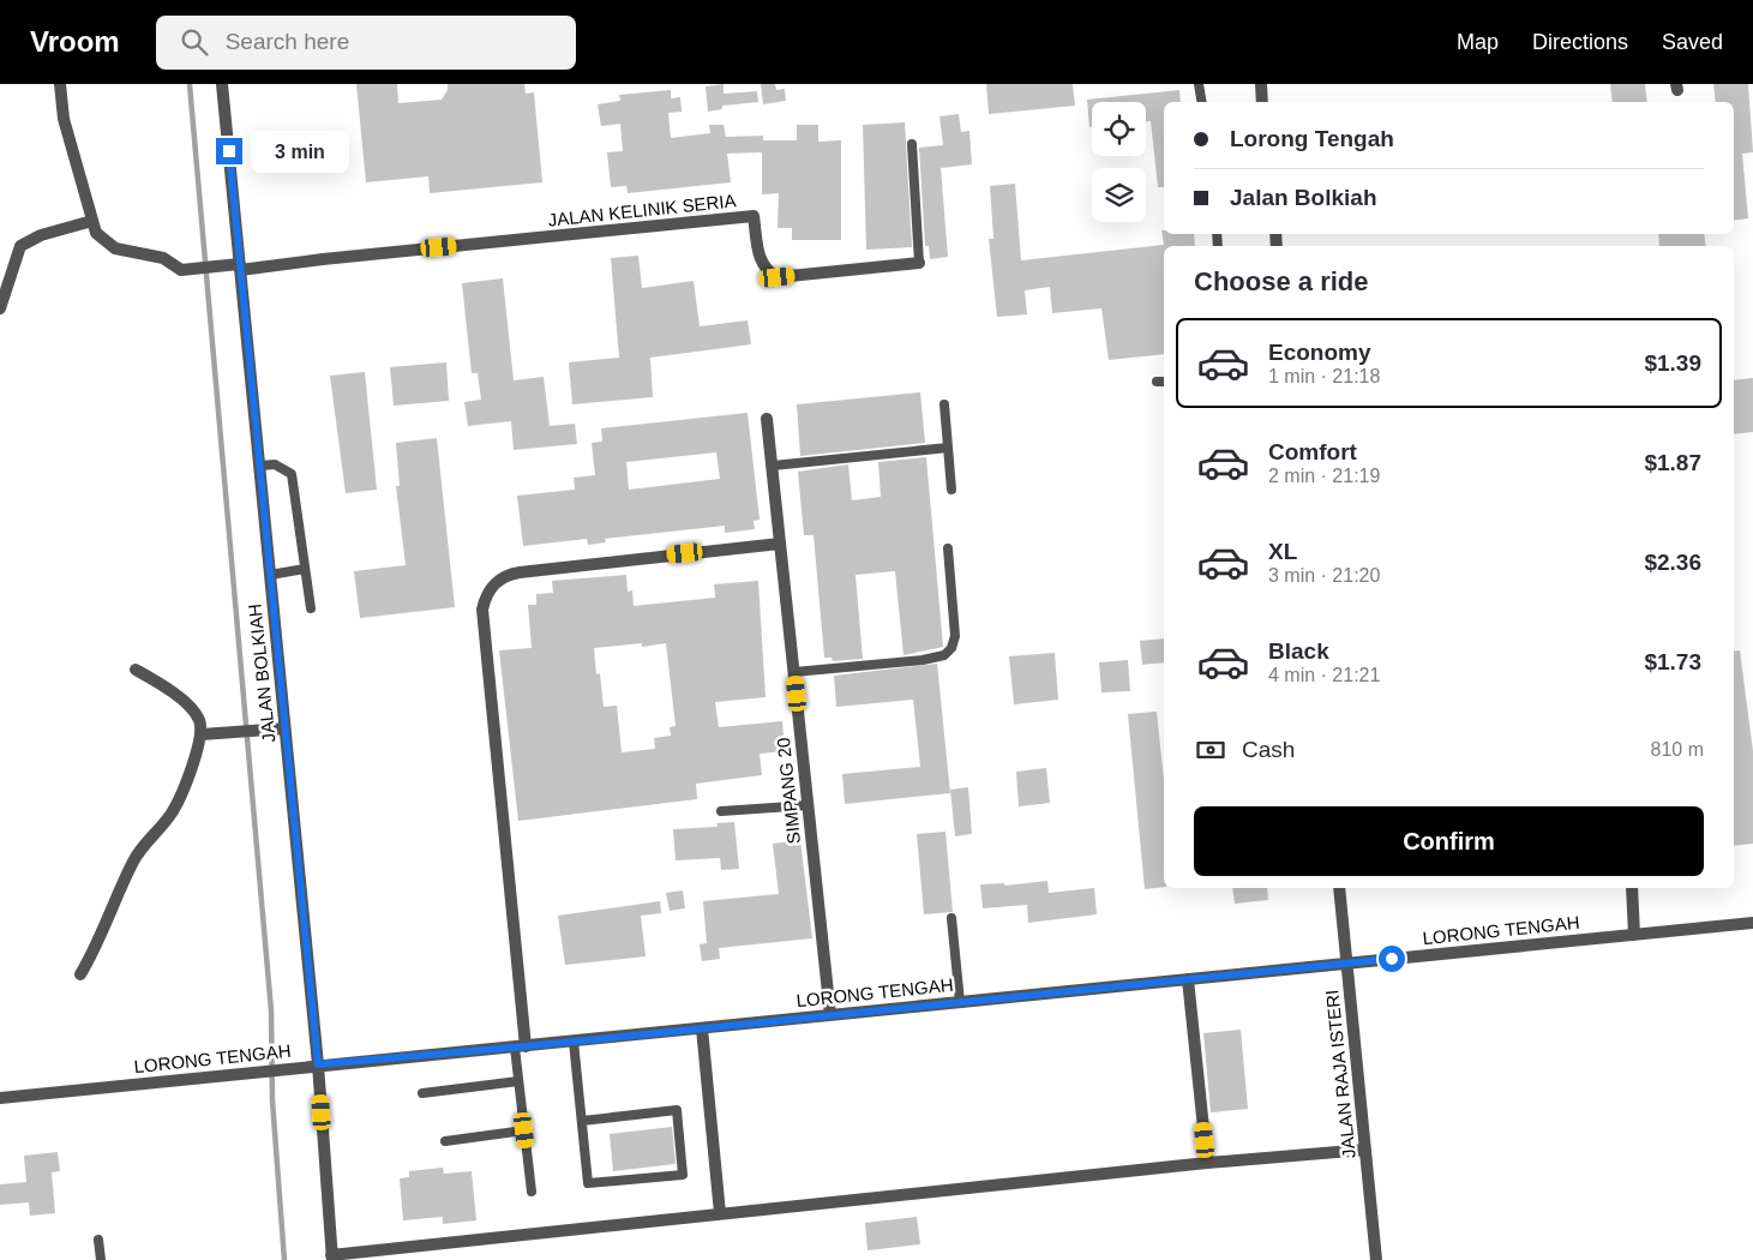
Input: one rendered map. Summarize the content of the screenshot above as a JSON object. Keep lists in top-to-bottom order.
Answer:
{
  "streets": {
    "street": [
      "JALAN KELINIK SERIA",
      "JALAN BOLKIAH",
      "SIMPANG 20",
      "LORONG TENGAH",
      "JALAN RAJA ISTERI"
    ]
  },
  "crossings": [
    ["JALAN KELINIK SERIA", "JALAN BOLKIAH"],
    ["JALAN BOLKIAH", "LORONG TENGAH"],
    ["SIMPANG 20", "LORONG TENGAH"],
    ["LORONG TENGAH", "JALAN RAJA ISTERI"]
  ],
  "page": {
    "header": "Vroom",
    "search": "Search here",
    "nav": ["Map", "Directions", "Saved"],
    "banner": ["Lorong Tengah", "Jalan Bolkiah"],
    "bubble": "3 min",
    "heading": "Choose a ride",
    "list": [
      {
        "name": "Economy",
        "note": "1 min · 21:18",
        "value": "$1.39"
      },
      {
        "name": "Comfort",
        "note": "2 min · 21:19",
        "value": "$1.87"
      },
      {
        "name": "XL",
        "note": "3 min · 21:20",
        "value": "$2.36"
      },
      {
        "name": "Black",
        "note": "4 min · 21:21",
        "value": "$1.73"
      }
    ],
    "pay": ["Cash", "810 m"],
    "buttons": "Confirm"
  }
}
